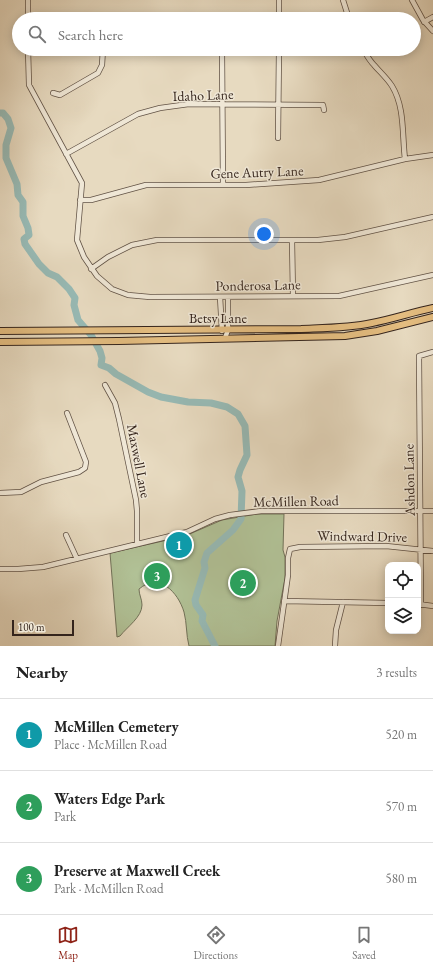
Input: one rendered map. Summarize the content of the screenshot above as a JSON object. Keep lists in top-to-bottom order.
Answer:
{
  "streets": {
    "main road": ["Betsy Lane"],
    "street": [
      "Idaho Lane",
      "Gene Autry Lane",
      "Ponderosa Lane",
      "Maxwell Lane",
      "Ashdon Lane",
      "McMillen Road",
      "Windward Drive"
    ]
  },
  "crossings": [
    ["Idaho Lane", "Ponderosa Lane"],
    ["Gene Autry Lane", "Ponderosa Lane"],
    ["Maxwell Lane", "McMillen Road"],
    ["Ashdon Lane", "McMillen Road"],
    ["Ashdon Lane", "Windward Drive"]
  ],
  "scale_bar": "100 m",
  "page": {
    "search": "Search here",
    "pins": ["1", "3", "2"],
    "scale": "100 m",
    "heading": ["Nearby", "3 results"],
    "list": [
      {
        "mark": "1",
        "name": "McMillen Cemetery",
        "note": "Place · McMillen Road",
        "value": "520 m"
      },
      {
        "mark": "2",
        "name": "Waters Edge Park",
        "note": "Park",
        "value": "570 m"
      },
      {
        "mark": "3",
        "name": "Preserve at Maxwell Creek",
        "note": "Park · McMillen Road",
        "value": "580 m"
      }
    ],
    "nav": ["Map", "Directions", "Saved"]
  }
}
